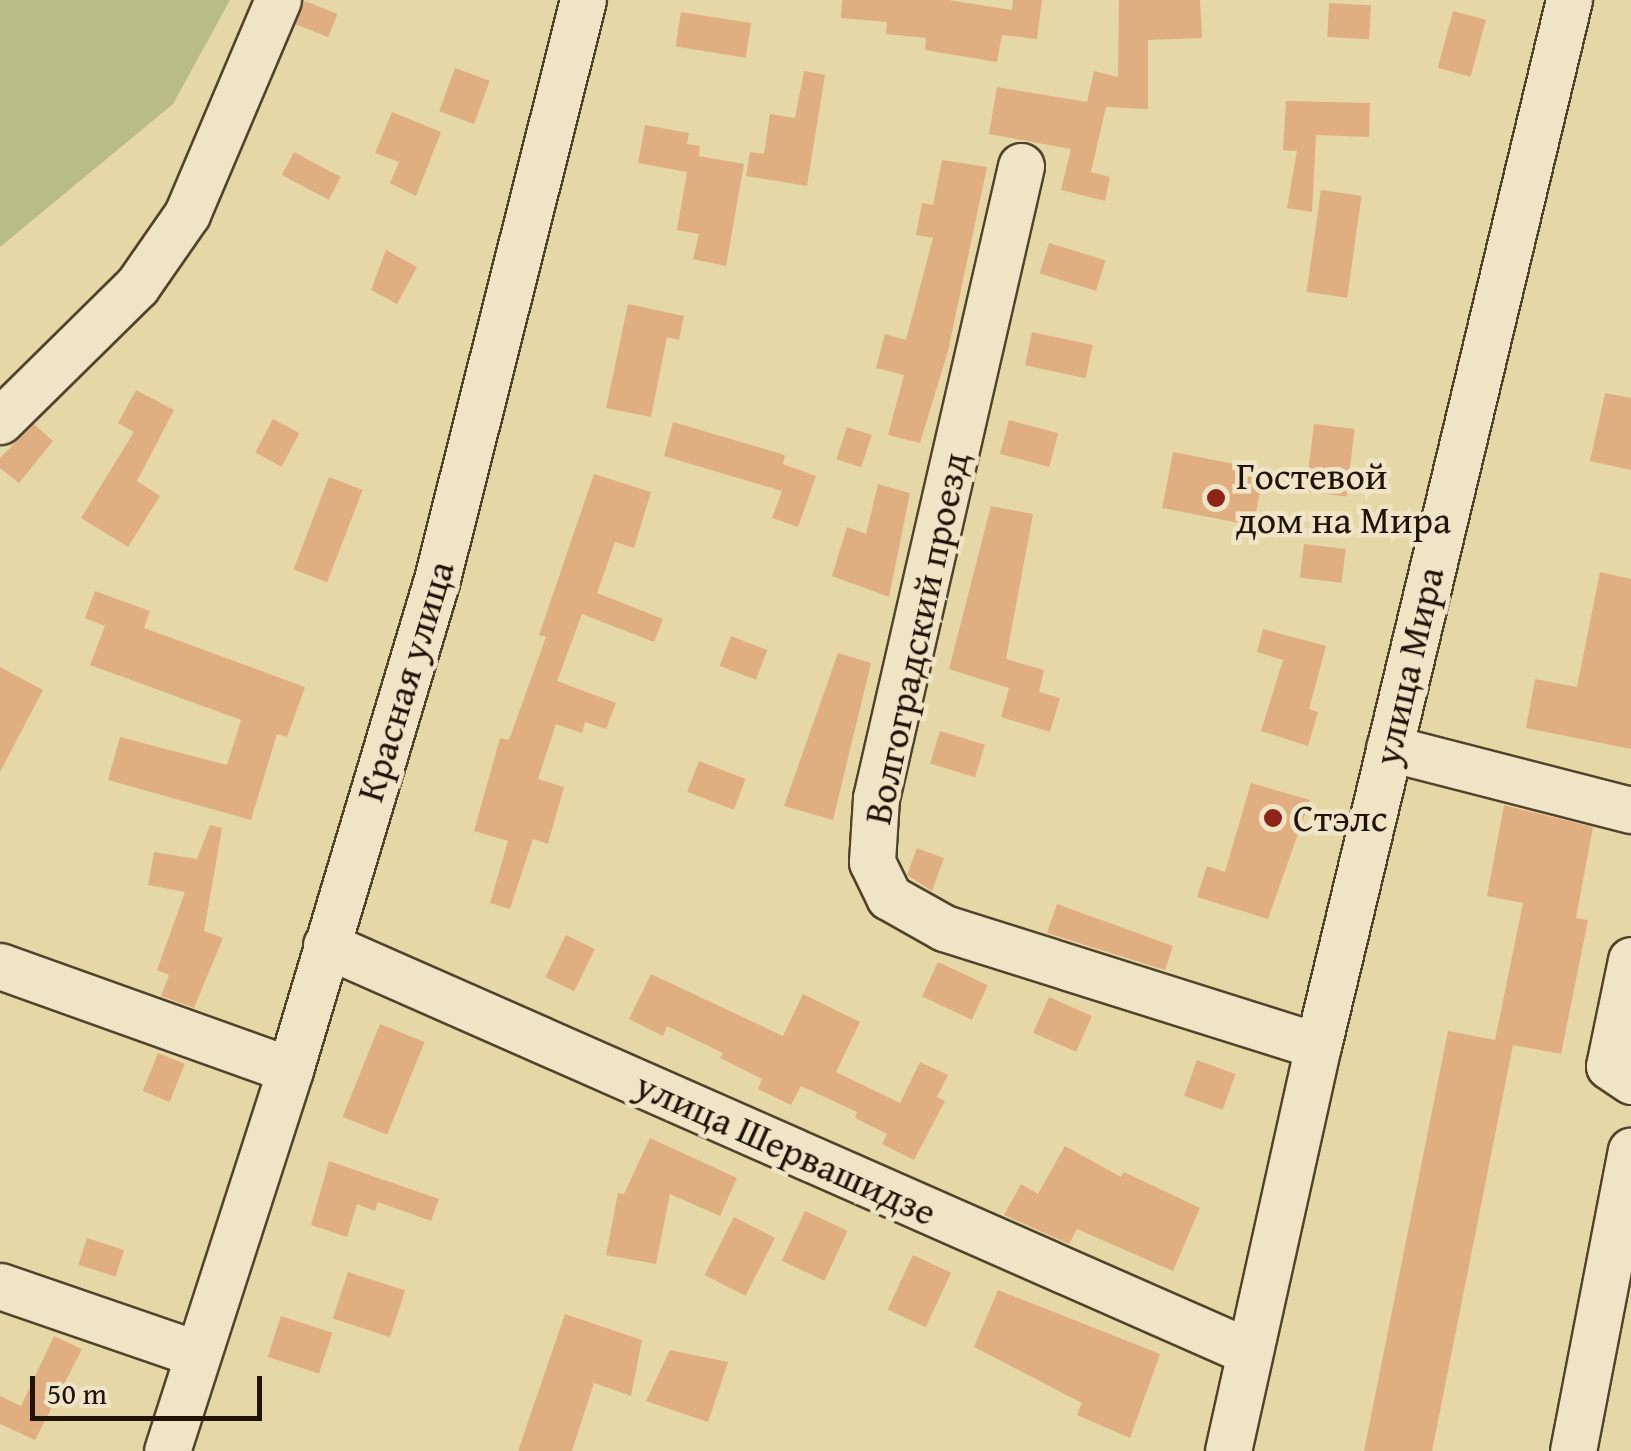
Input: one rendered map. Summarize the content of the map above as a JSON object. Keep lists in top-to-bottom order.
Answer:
{
  "streets": {
    "street": [
      "Волгоградский проезд",
      "улица Мира",
      "Красная улица",
      "улица Шервашидзе"
    ]
  },
  "crossings": [
    ["Волгоградский проезд", "улица Мира"],
    ["улица Мира", "улица Шервашидзе"],
    ["Красная улица", "улица Шервашидзе"]
  ],
  "places": ["Гостевой дом на Мира", "Стэлс"],
  "scale_bar": "50 m"
}
